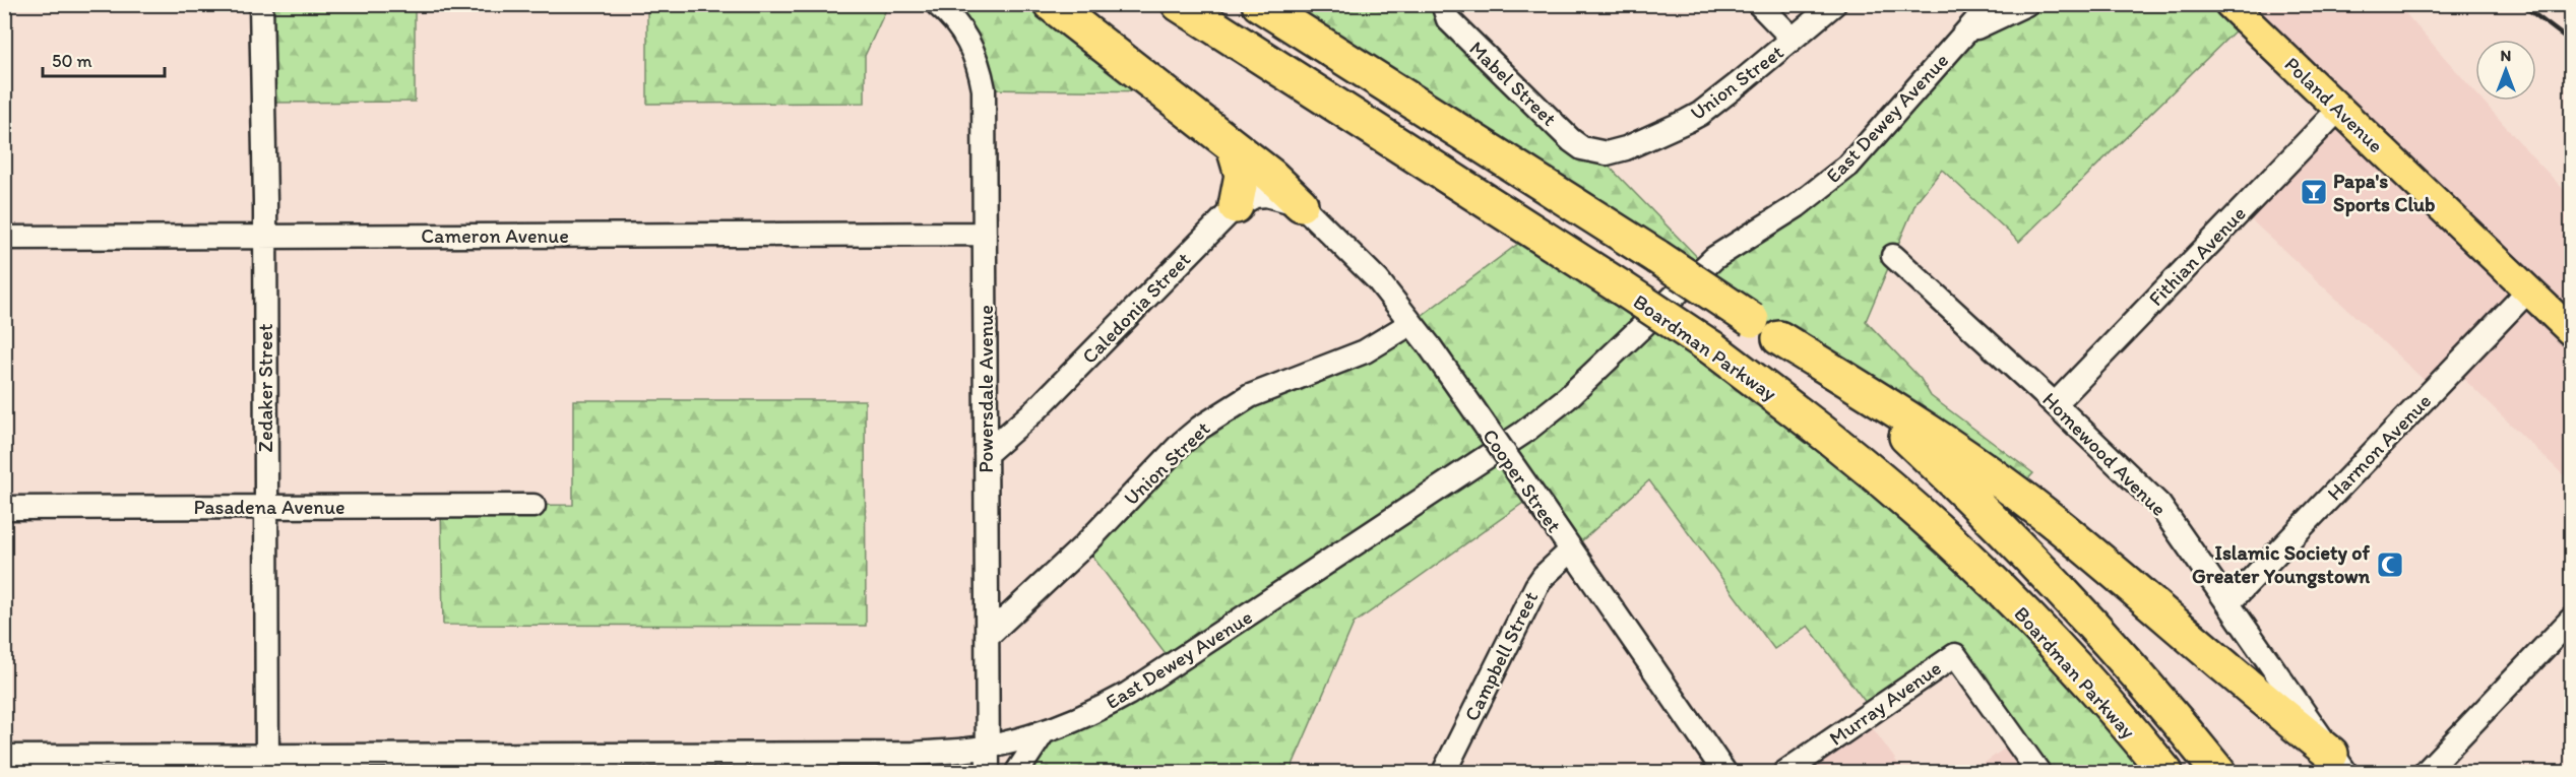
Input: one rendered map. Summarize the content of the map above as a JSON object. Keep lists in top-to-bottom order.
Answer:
{
  "streets": {
    "highway": ["Boardman Parkway"],
    "main road": ["Poland Avenue"],
    "street": [
      "Union Street",
      "Mabel Street",
      "East Dewey Avenue",
      "Cameron Avenue",
      "Fithian Avenue",
      "Caledonia Street",
      "Zedaker Street",
      "Powersdale Avenue",
      "Harmon Avenue",
      "Homewood Avenue",
      "Cooper Street",
      "Pasadena Avenue",
      "Campbell Street",
      "Murray Avenue"
    ]
  },
  "crossings": [
    ["Union Street", "Mabel Street"],
    ["Union Street", "Powersdale Avenue"],
    ["Union Street", "Cooper Street"],
    ["Poland Avenue", "Fithian Avenue"],
    ["Poland Avenue", "Harmon Avenue"],
    ["East Dewey Avenue", "Zedaker Street"],
    ["East Dewey Avenue", "Powersdale Avenue"],
    ["Cameron Avenue", "Zedaker Street"],
    ["Cameron Avenue", "Powersdale Avenue"],
    ["Fithian Avenue", "Homewood Avenue"],
    ["Caledonia Street", "Powersdale Avenue"],
    ["Caledonia Street", "Cooper Street"],
    ["Zedaker Street", "Pasadena Avenue"],
    ["Harmon Avenue", "Homewood Avenue"],
    ["Cooper Street", "Campbell Street"]
  ],
  "places": {
    "bar": ["Papa's Sports Club"],
    "mosque": ["Islamic Society of Greater Youngstown"]
  },
  "scale_bar": "50 m",
  "north": "top"
}
